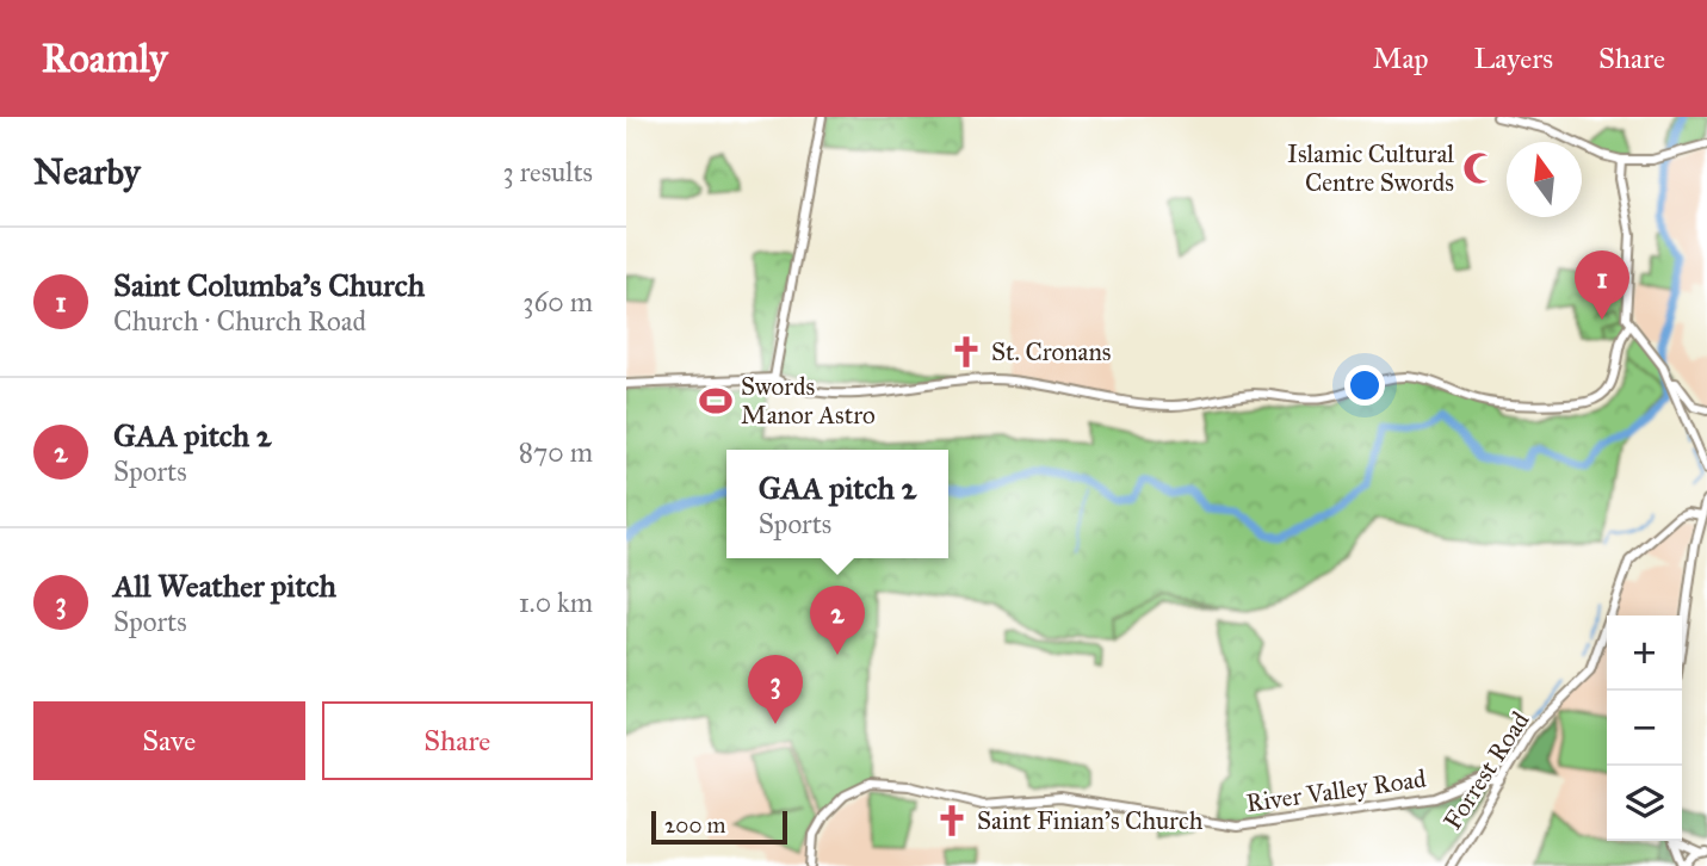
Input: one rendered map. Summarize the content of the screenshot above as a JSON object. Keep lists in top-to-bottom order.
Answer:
{
  "streets": {
    "street": ["Forrest Road", "River Valley Road"]
  },
  "crossings": [
    ["Forrest Road", "River Valley Road"]
  ],
  "places": {
    "mosque": ["Islamic Cultural Centre Swords"],
    "church": ["St. Cronans", "Saint Finian's Church"],
    "sports": ["Swords Manor Astro"]
  },
  "scale_bar": "200 m",
  "north": "top",
  "page": {
    "header": "Roamly",
    "nav": ["Map", "Layers", "Share"],
    "heading": ["Nearby", "3 results"],
    "list": [
      {
        "mark": "1",
        "name": "Saint Columba's Church",
        "note": "Church · Church Road",
        "value": "360 m"
      },
      {
        "mark": "2",
        "name": "GAA pitch 2",
        "note": "Sports",
        "value": "870 m"
      },
      {
        "mark": "3",
        "name": "All Weather pitch",
        "note": "Sports",
        "value": "1.0 km"
      }
    ],
    "pins": ["1", "2", "3"],
    "popup": ["GAA pitch 2", "Sports"],
    "map_buttons": ["+", "−"],
    "buttons": ["Save", "Share"],
    "scale": "200 m"
  }
}
